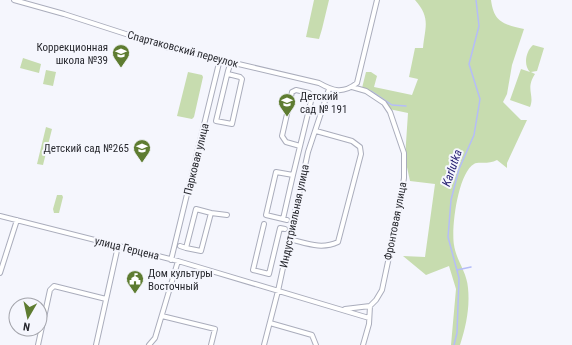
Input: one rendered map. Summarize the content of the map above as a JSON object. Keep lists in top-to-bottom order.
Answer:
{
  "streets": {
    "street": [
      "Спартаковский переулок",
      "Парковая улица",
      "Индустриальная улица",
      "Фронтовая улица",
      "улица Герцена"
    ]
  },
  "crossings": [
    ["Спартаковский переулок", "Парковая улица"],
    ["Спартаковский переулок", "Индустриальная улица"],
    ["Спартаковский переулок", "Фронтовая улица"],
    ["Парковая улица", "улица Герцена"],
    ["Индустриальная улица", "улица Герцена"]
  ],
  "water": ["Karlutka"],
  "places": {
    "school or university": ["Коррекционная школа №39", "Детский сад № 191", "Детский сад №265"],
    "public building": ["Дом культуры Восточный"]
  },
  "north": "bottom"
}
